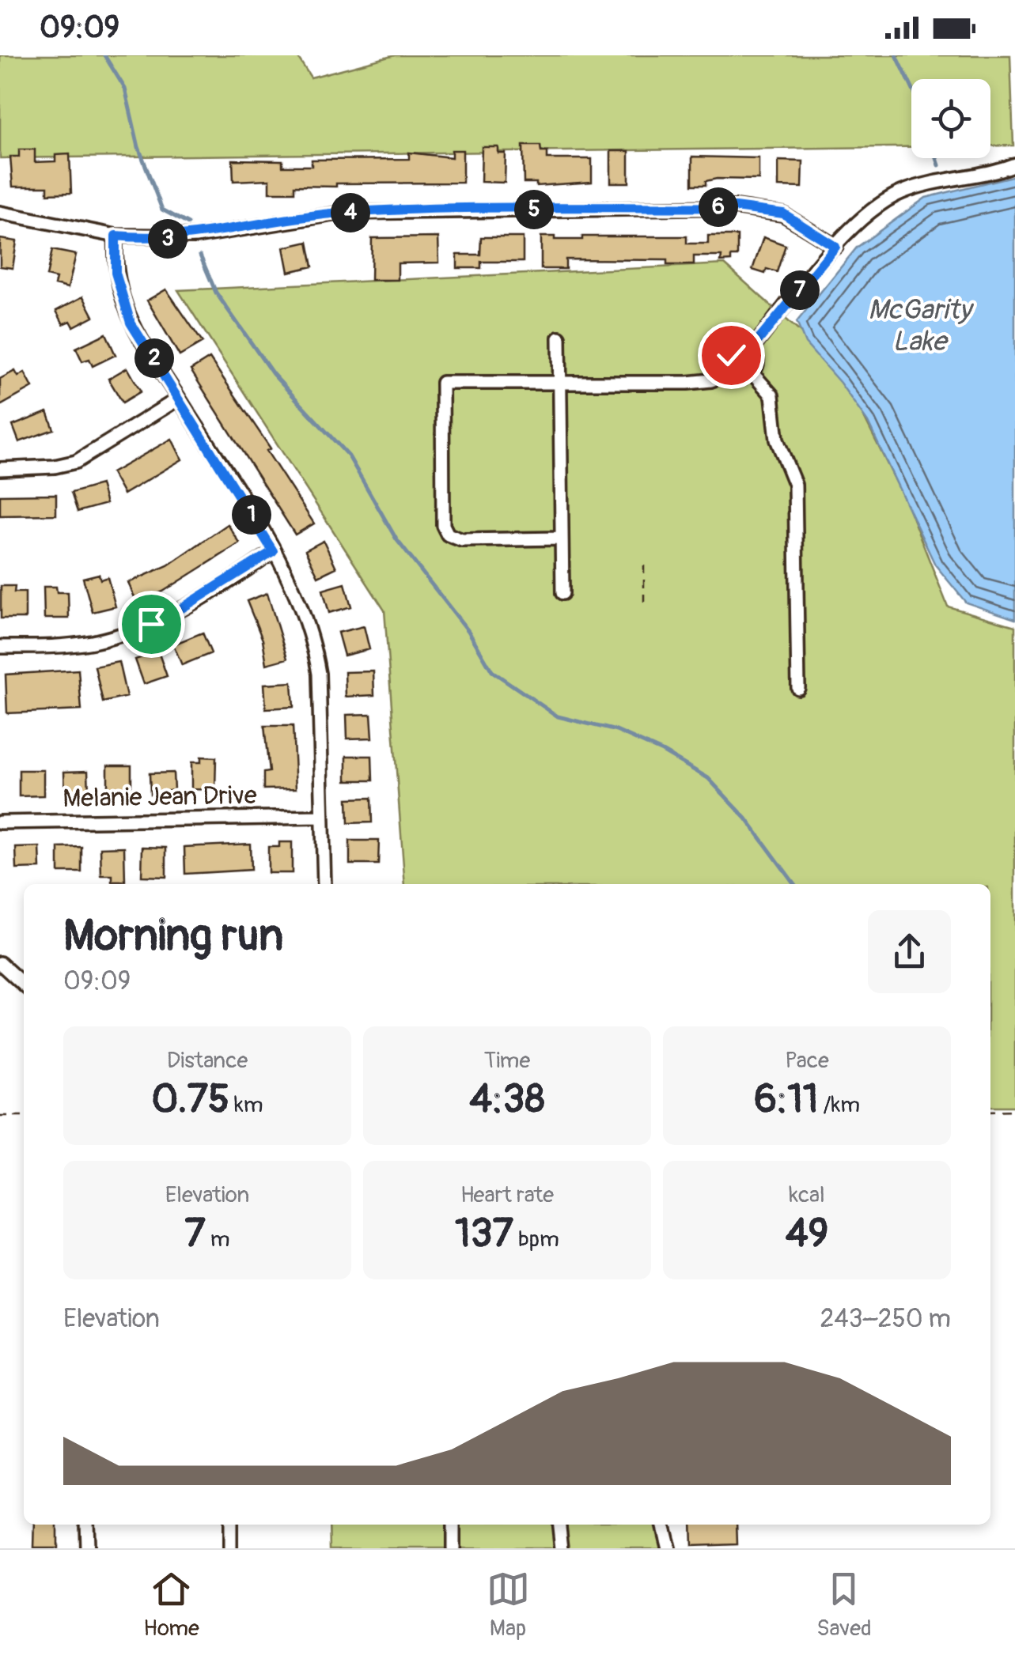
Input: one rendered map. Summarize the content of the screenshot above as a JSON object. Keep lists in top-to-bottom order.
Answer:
{
  "streets": {
    "street": ["Melanie Jean Drive"]
  },
  "water": ["McGarity Lake"],
  "page": {
    "status": "09:09",
    "pins": [
      "6",
      "5",
      "4",
      "3",
      "7",
      "2",
      "1"
    ],
    "heading": ["Morning run", "09:09"],
    "stats": [
      ["Distance", "0.75 km"],
      ["Time", "4:38"],
      ["Pace", "6:11 /km"],
      ["Elevation", "7 m"],
      ["Heart rate", "137 bpm"],
      ["kcal", "49"]
    ],
    "chart": ["Elevation", "243–250 m"],
    "tabs": ["Home", "Map", "Saved"]
  }
}
